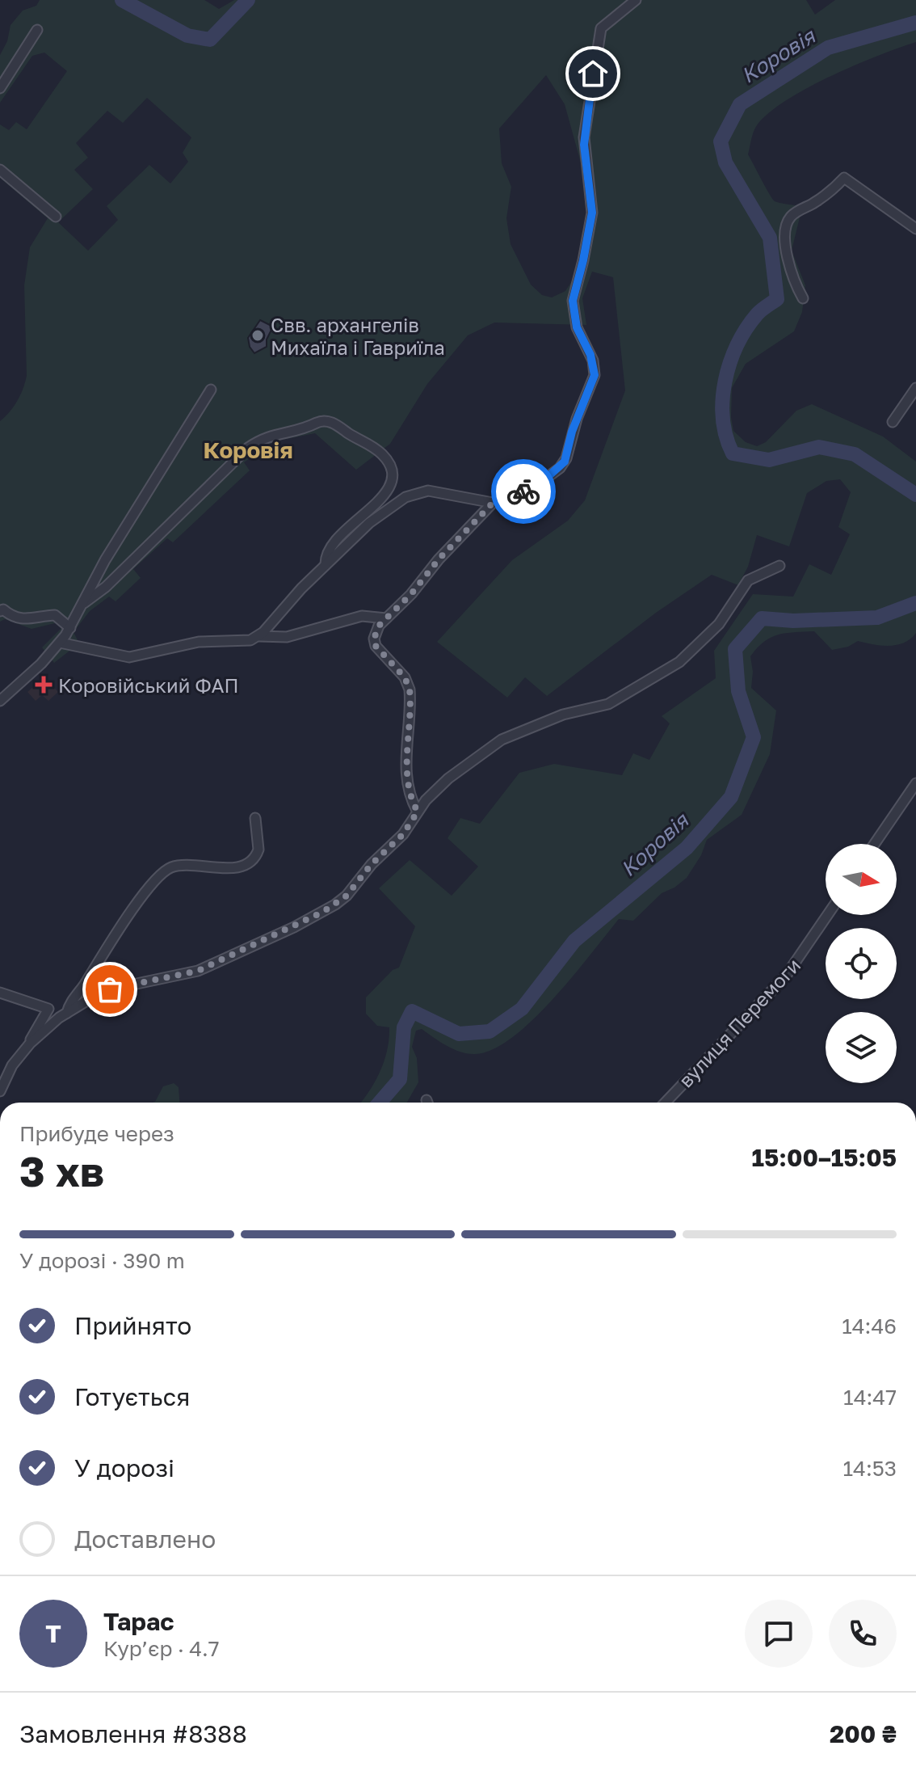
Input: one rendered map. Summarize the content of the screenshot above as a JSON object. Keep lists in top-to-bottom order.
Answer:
{
  "streets": {
    "street": ["вулиця Перемоги"]
  },
  "districts": ["Коровія"],
  "water": ["Коровія"],
  "places": {
    "other": ["Свв. архангелів Михаїла і Гавриїла"],
    "health": ["Коровійський ФАП"]
  },
  "north": "right",
  "page": {
    "heading": ["3 хв", "Прибуде через", "15:00–15:05"],
    "panel": [
      "Тарас",
      "Кур’єр · 4.7",
      "Замовлення #8388",
      "200 ₴"
    ],
    "bar": "У дорозі · 390 m",
    "list": [
      ["Прийнято", "14:46"],
      ["Готується", "14:47"],
      ["У дорозі", "14:53"],
      "Доставлено"
    ],
    "round": "Т"
  }
}
